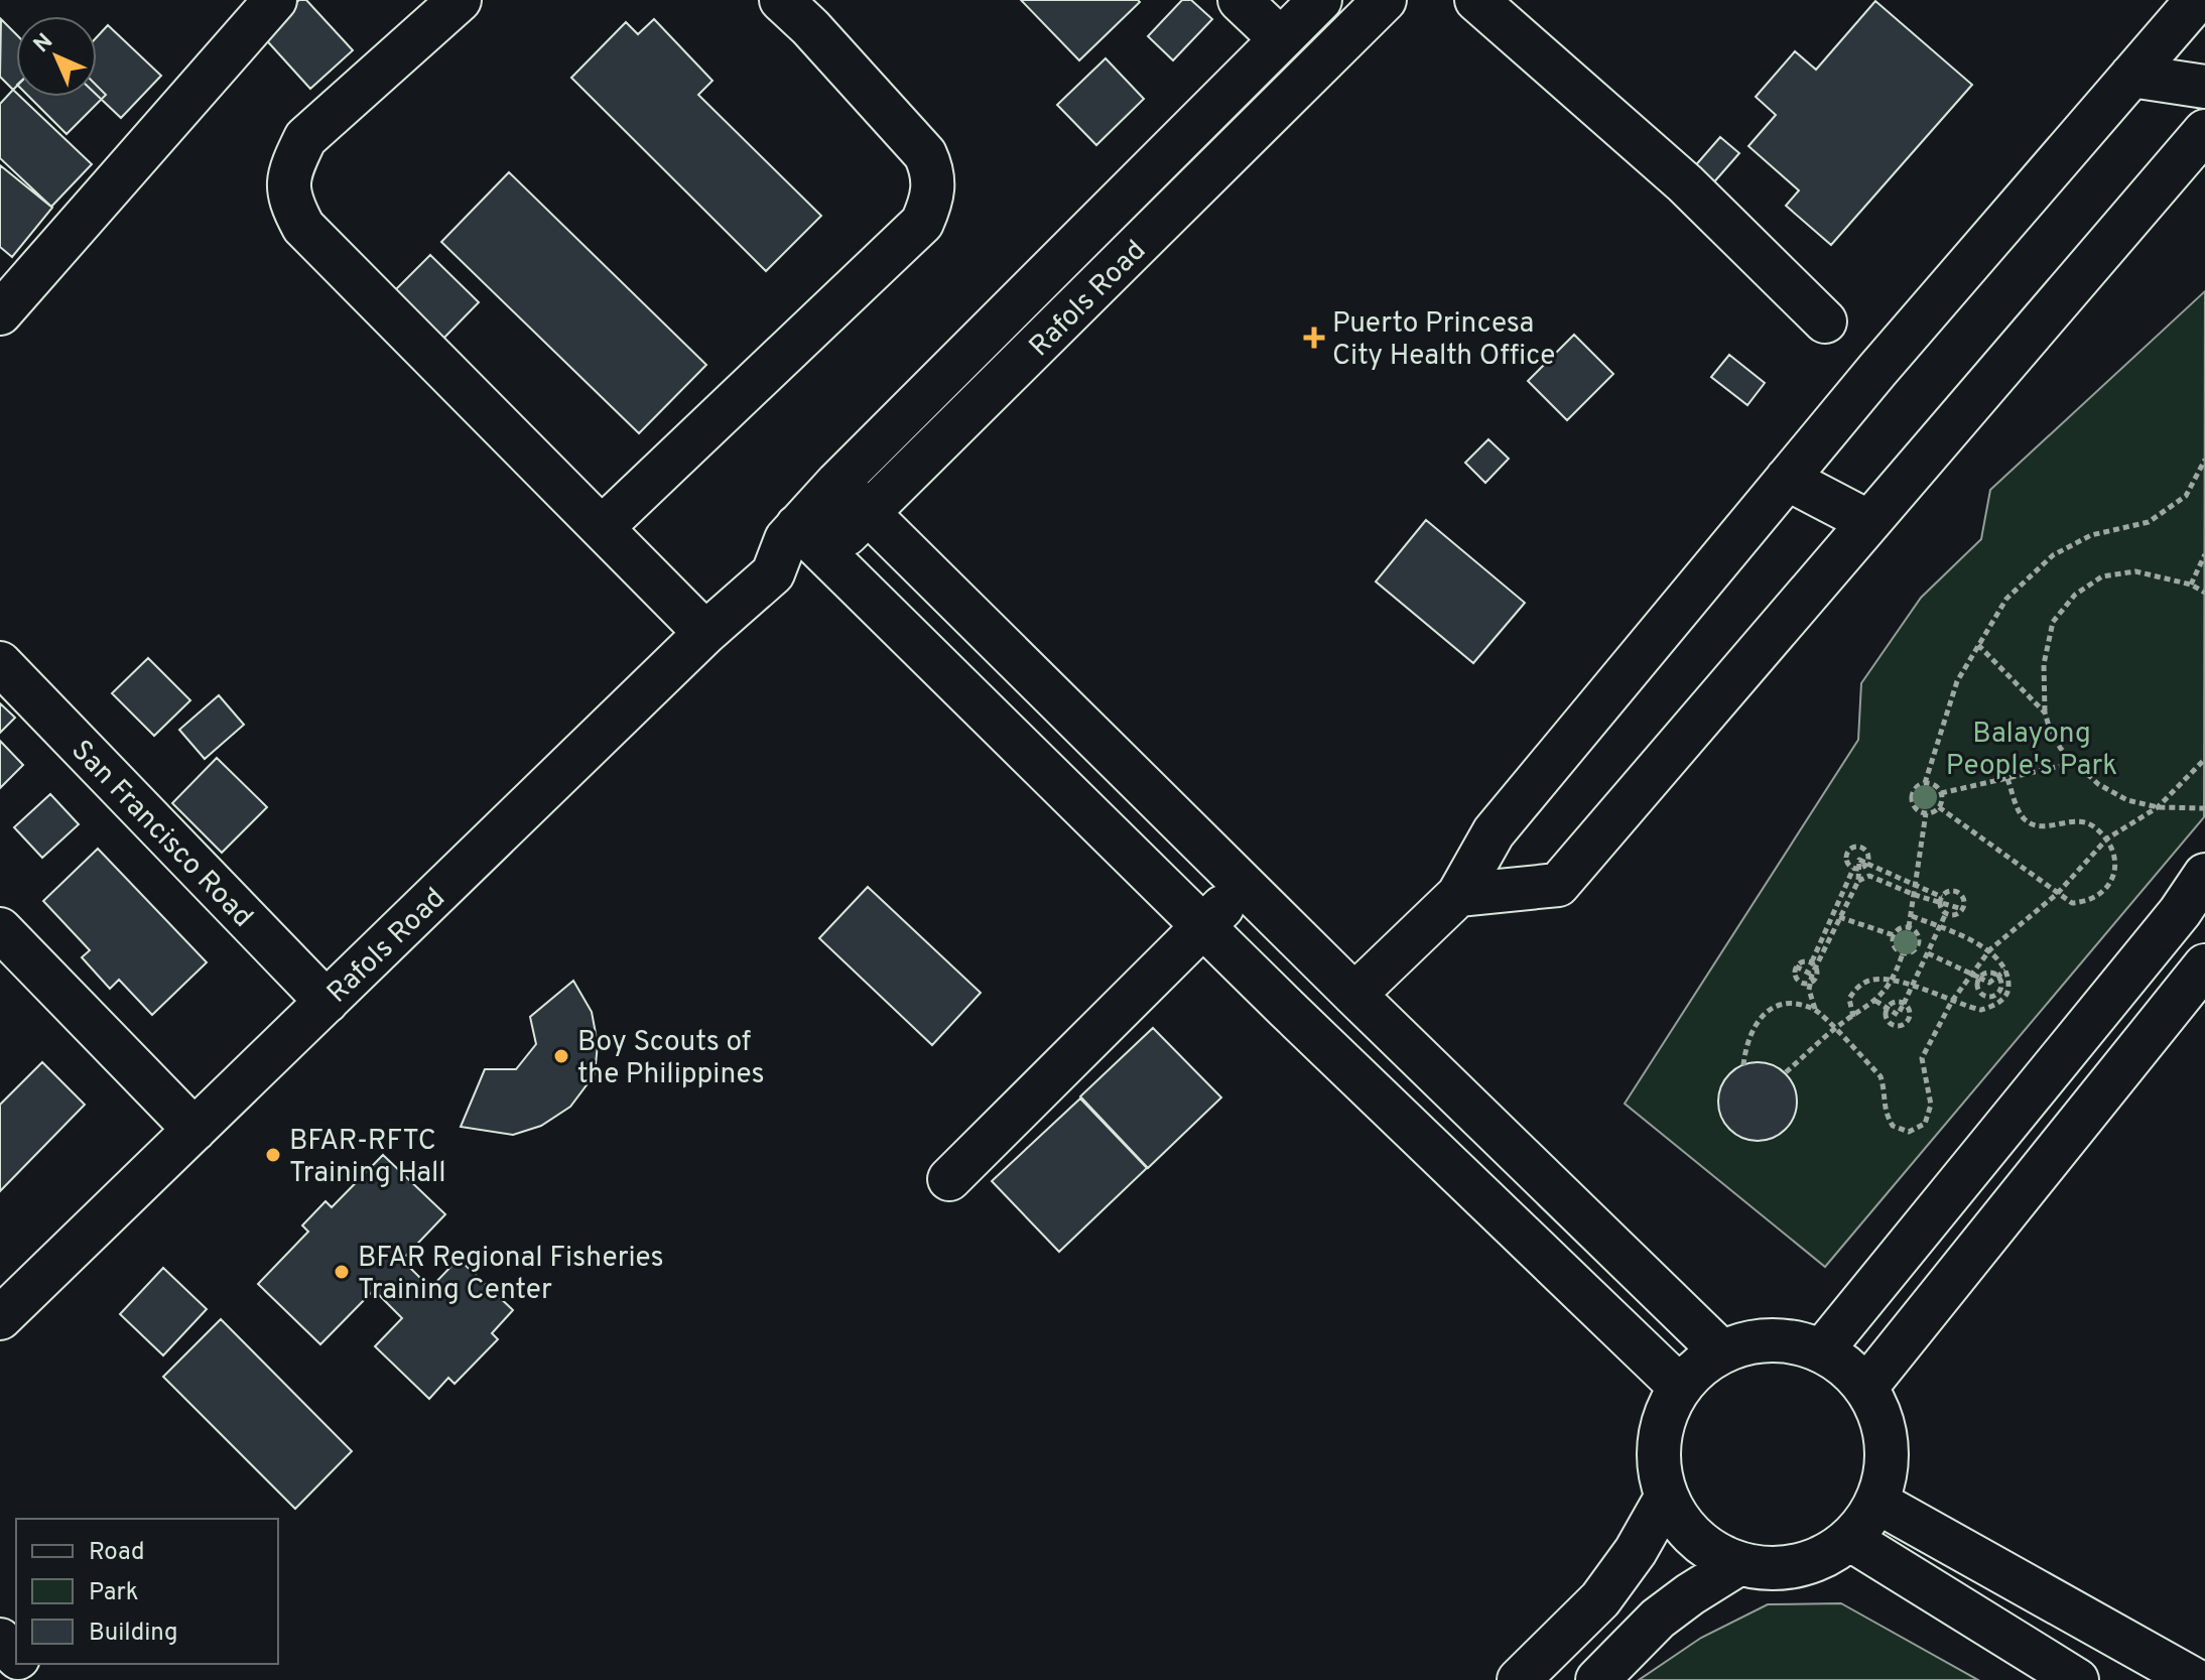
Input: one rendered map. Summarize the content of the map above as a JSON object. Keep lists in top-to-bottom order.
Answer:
{
  "streets": {
    "street": ["Rafols Road", "San Francisco Road"]
  },
  "crossings": [
    ["Rafols Road", "San Francisco Road"]
  ],
  "parks": ["Balayong People's Park"],
  "places": {
    "health": ["Puerto Princesa City Health Office"],
    "other": ["Boy Scouts of the Philippines", "BFAR-RFTC Training Hall", "BFAR Regional Fisheries Training Center"]
  },
  "legend": ["Road", "Park", "Building"],
  "north": "top left"
}
